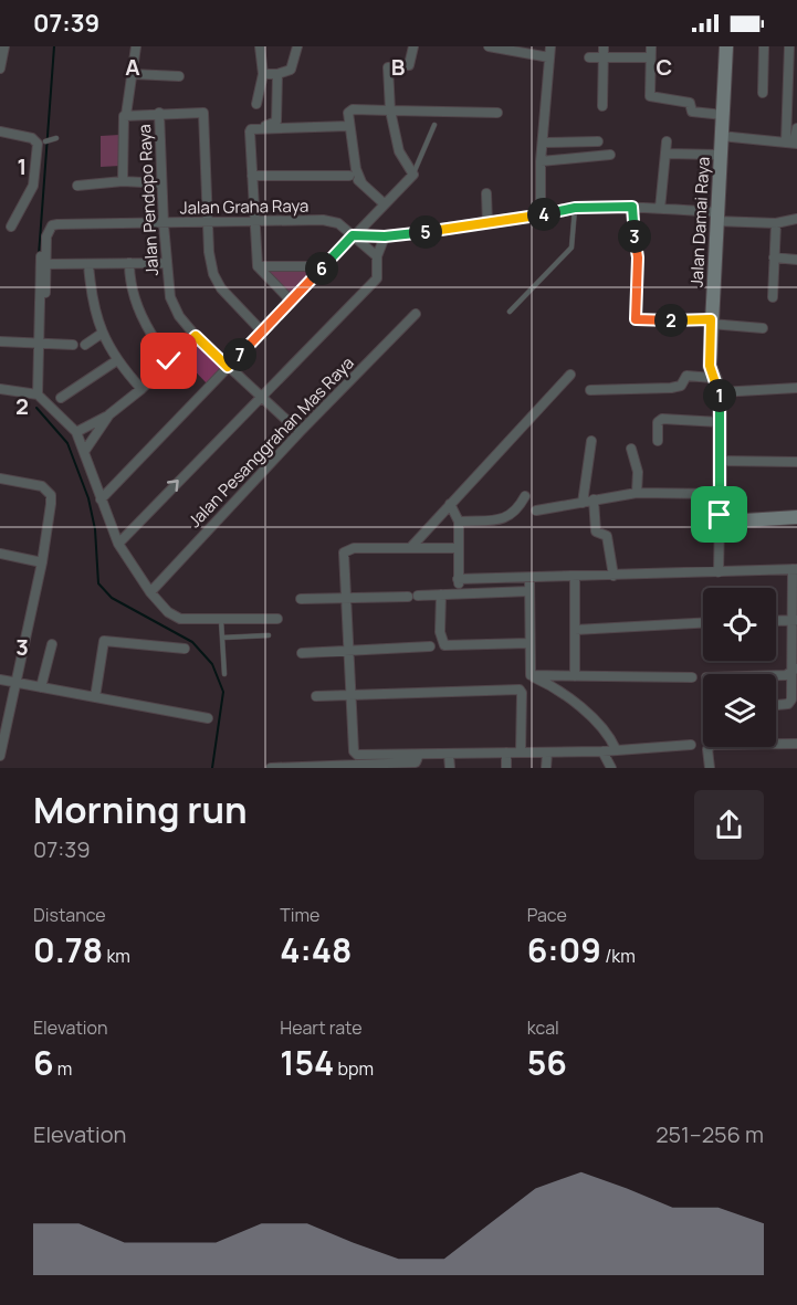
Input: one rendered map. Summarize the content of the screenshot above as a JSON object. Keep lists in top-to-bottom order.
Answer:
{
  "streets": {
    "street": [
      "Jalan Pendopo Raya",
      "Jalan Graha Raya",
      "Jalan Damai Raya",
      "Jalan Pesanggrahan Mas Raya"
    ]
  },
  "crossings": [
    ["Jalan Pendopo Raya", "Jalan Graha Raya"],
    ["Jalan Pendopo Raya", "Jalan Pesanggrahan Mas Raya"]
  ],
  "page": {
    "status": "07:39",
    "pins": [
      "4",
      "5",
      "3",
      "6",
      "2",
      "7",
      "1"
    ],
    "heading": ["Morning run", "07:39"],
    "stats": [
      ["Distance", "0.78 km"],
      ["Time", "4:48"],
      ["Pace", "6:09 /km"],
      ["Elevation", "6 m"],
      ["Heart rate", "154 bpm"],
      ["kcal", "56"]
    ],
    "chart": ["Elevation", "251–256 m"]
  },
  "grid": {
    "columns": ["A", "B", "C"],
    "rows": ["1", "2", "3"]
  }
}
